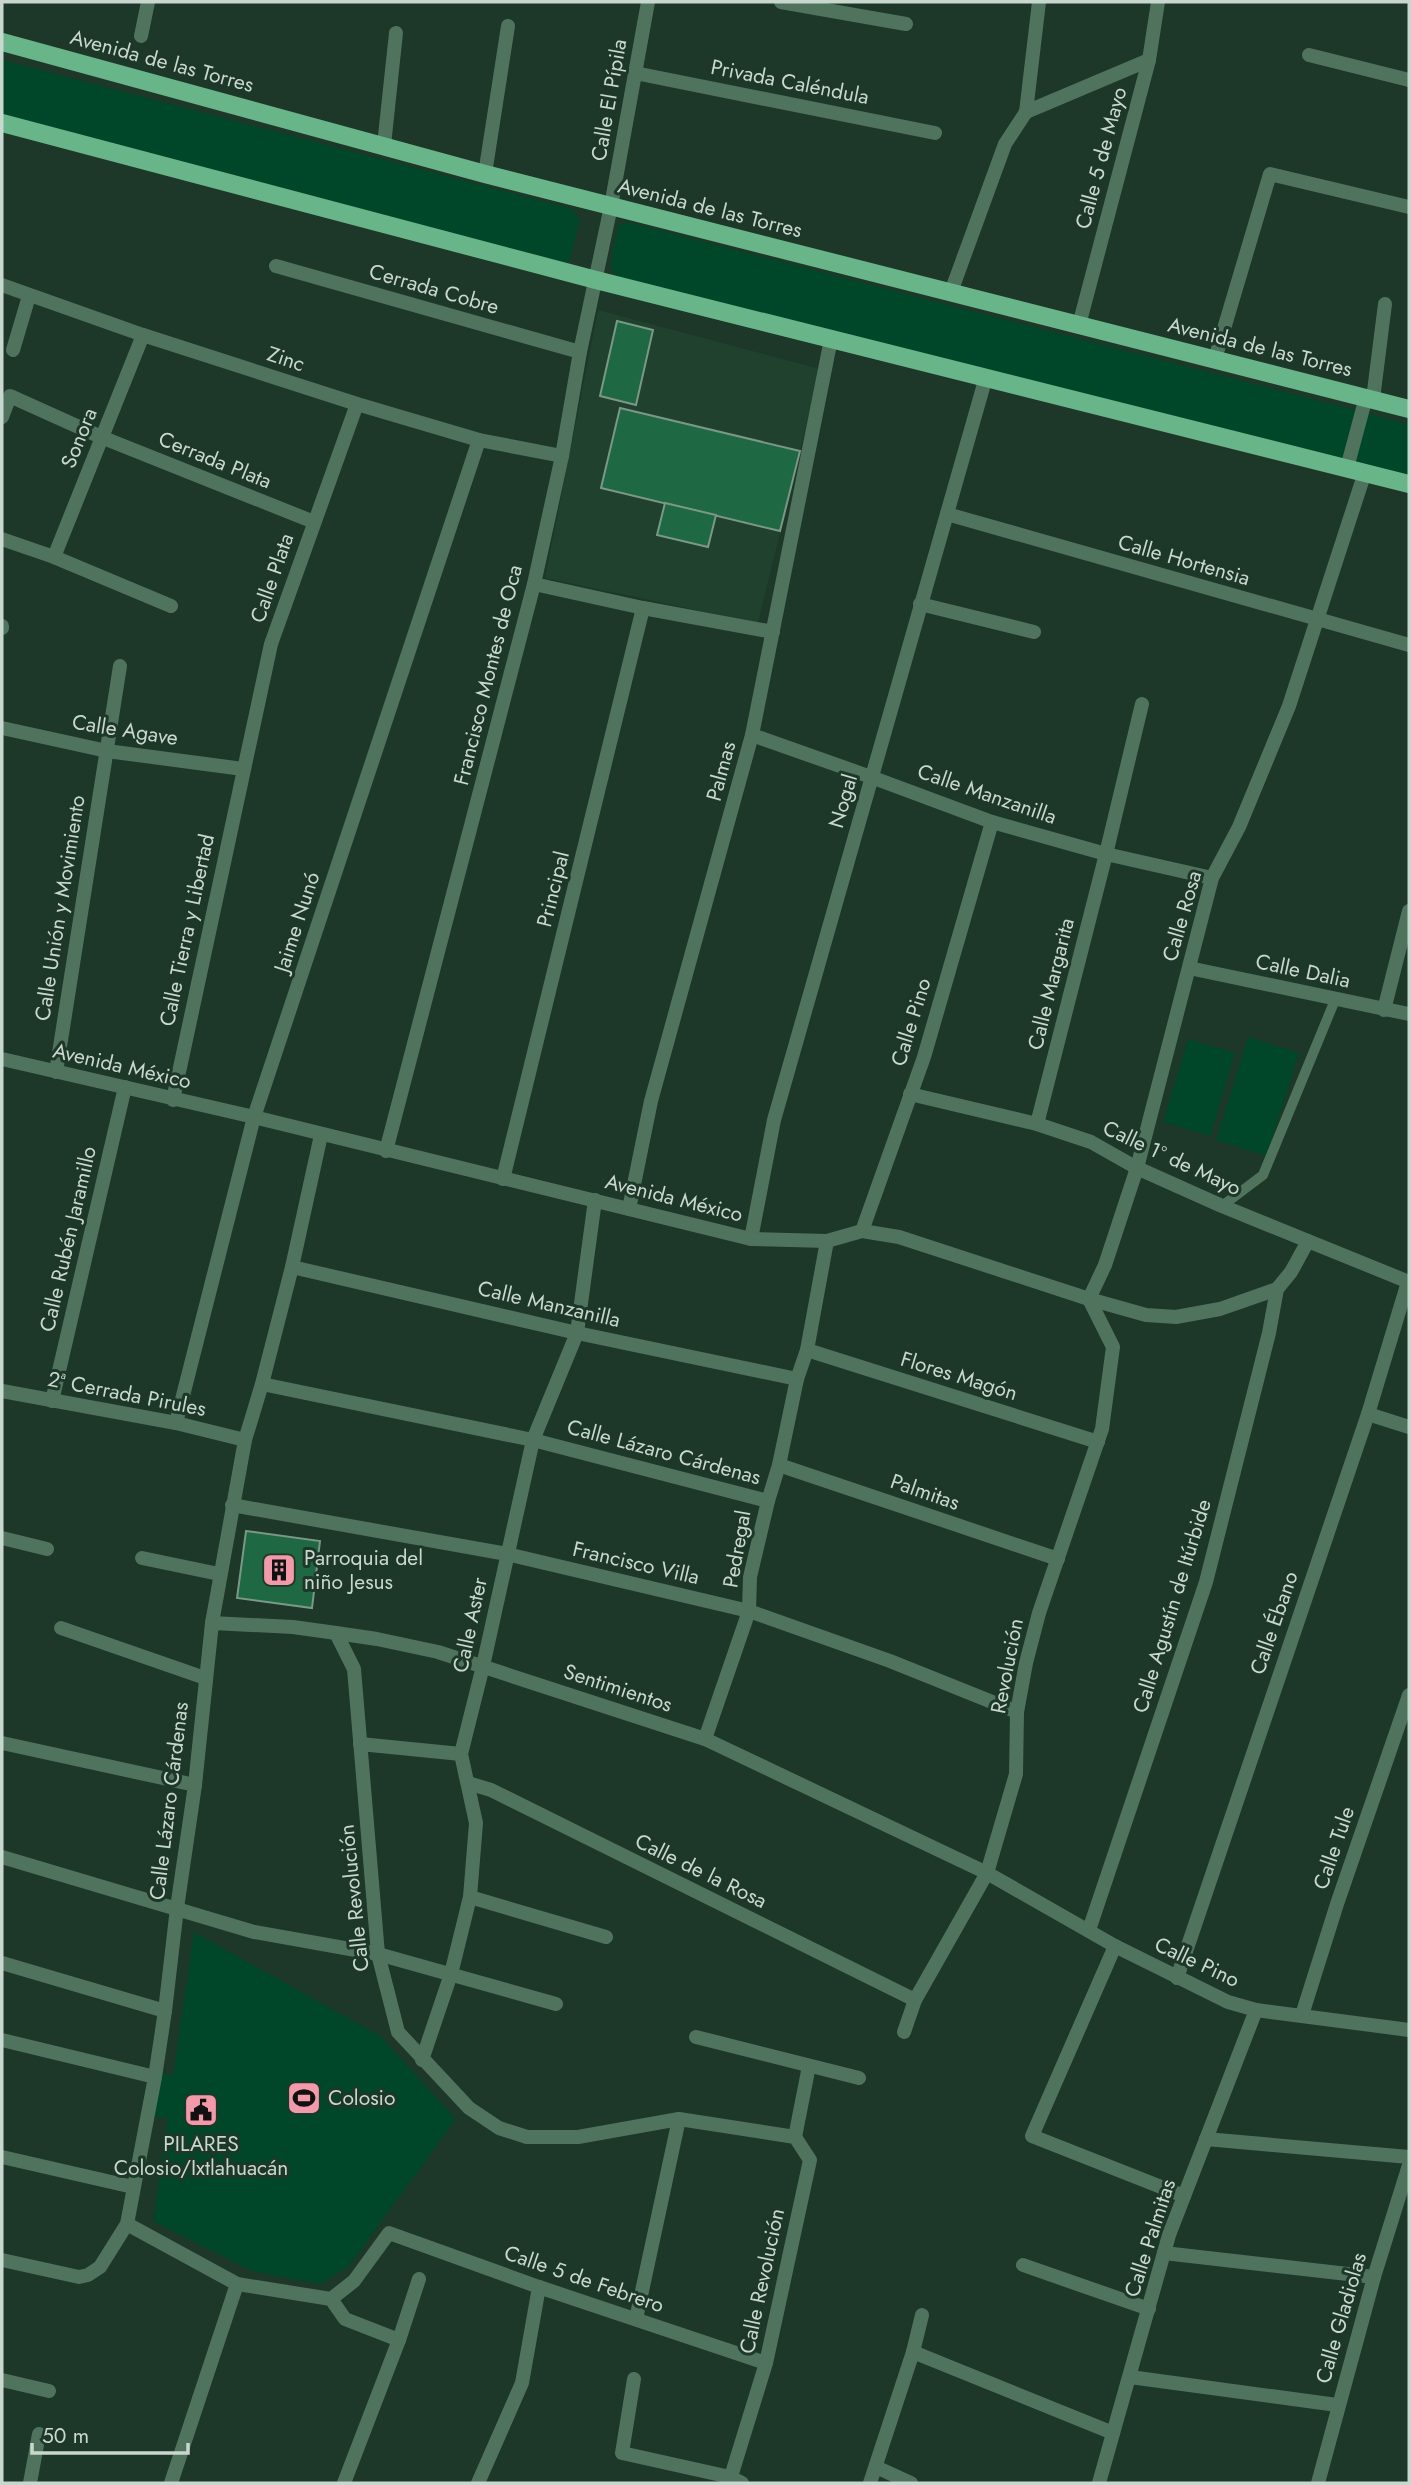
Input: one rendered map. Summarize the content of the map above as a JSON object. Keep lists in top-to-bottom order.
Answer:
{
  "streets": {
    "main road": ["Avenida de las Torres"],
    "street": [
      "Privada Caléndula",
      "Calle El Pípila",
      "Calle 5 de Mayo",
      "Cerrada Cobre",
      "Zinc",
      "Sonora",
      "Cerrada Plata",
      "Calle Hortensia",
      "Calle Plata",
      "Francisco Montes de Oca",
      "Calle Agave",
      "Palmas",
      "Calle Manzanilla",
      "Nogal",
      "Principal",
      "Calle Unión y Movimiento",
      "Calle Rosa",
      "Jaime Nunó",
      "Calle Tierra y Libertad",
      "Calle Dalia",
      "Calle Margarita",
      "Calle Pino",
      "Avenida México",
      "Calle 1º de Mayo",
      "Calle Rubén Jaramillo",
      "Flores Magón",
      "2ª Cerrada Pirules",
      "Calle Lázaro Cárdenas",
      "Palmitas",
      "Pedregal",
      "Francisco Villa",
      "Calle Agustín de Itúrbide",
      "Calle Ébano",
      "Calle Aster",
      "Revolución",
      "Sentimientos",
      "Calle Tule",
      "Calle de la Rosa",
      "Calle Revolución",
      "Calle Palmitas",
      "Calle 5 de Febrero",
      "Calle Gladiolas"
    ]
  },
  "crossings": [
    ["Avenida de las Torres", "Calle El Pípila"],
    ["Avenida de las Torres", "Calle 5 de Mayo"],
    ["Avenida de las Torres", "Francisco Montes de Oca"],
    ["Privada Caléndula", "Calle El Pípila"],
    ["Calle El Pípila", "Francisco Montes de Oca"],
    ["Cerrada Cobre", "Francisco Montes de Oca"],
    ["Zinc", "Sonora"],
    ["Zinc", "Calle Plata"],
    ["Zinc", "Francisco Montes de Oca"],
    ["Zinc", "Jaime Nunó"],
    ["Sonora", "Cerrada Plata"],
    ["Cerrada Plata", "Calle Plata"],
    ["Calle Hortensia", "Nogal"],
    ["Calle Hortensia", "Calle Rosa"],
    ["Calle Plata", "Calle Agave"],
    ["Calle Plata", "Calle Tierra y Libertad"],
    ["Francisco Montes de Oca", "Avenida México"],
    ["Calle Agave", "Calle Unión y Movimiento"],
    ["Calle Agave", "Calle Tierra y Libertad"],
    ["Palmas", "Calle Manzanilla"],
    ["Palmas", "Avenida México"],
    ["Calle Manzanilla", "Nogal"],
    ["Calle Manzanilla", "Calle Rosa"],
    ["Calle Manzanilla", "Calle Margarita"],
    ["Calle Manzanilla", "Calle Pino"],
    ["Calle Manzanilla", "Calle Lázaro Cárdenas"],
    ["Calle Manzanilla", "Pedregal"],
    ["Calle Manzanilla", "Calle Aster"],
    ["Nogal", "Avenida México"],
    ["Principal", "Avenida México"],
    ["Calle Unión y Movimiento", "Avenida México"],
    ["Calle Rosa", "Calle Dalia"],
    ["Calle Rosa", "Avenida México"],
    ["Calle Rosa", "Calle 1º de Mayo"],
    ["Calle Rosa", "Revolución"],
    ["Jaime Nunó", "Avenida México"],
    ["Jaime Nunó", "2ª Cerrada Pirules"],
    ["Calle Tierra y Libertad", "Avenida México"],
    ["Calle Margarita", "Calle 1º de Mayo"],
    ["Calle Pino", "Avenida México"],
    ["Calle Pino", "Calle 1º de Mayo"],
    ["Calle Pino", "Calle Agustín de Itúrbide"],
    ["Calle Pino", "Calle Ébano"],
    ["Calle Pino", "Revolución"],
    ["Calle Pino", "Sentimientos"],
    ["Calle Pino", "Calle Tule"],
    ["Calle Pino", "Calle Palmitas"],
    ["Avenida México", "Calle Rubén Jaramillo"],
    ["Avenida México", "Calle Lázaro Cárdenas"],
    ["Avenida México", "Pedregal"],
    ["Avenida México", "Calle Agustín de Itúrbide"],
    ["Avenida México", "Calle Aster"],
    ["Avenida México", "Revolución"],
    ["Calle 1º de Mayo", "Calle Ébano"],
    ["Calle Rubén Jaramillo", "2ª Cerrada Pirules"],
    ["Flores Magón", "Pedregal"],
    ["Flores Magón", "Revolución"],
    ["2ª Cerrada Pirules", "Calle Lázaro Cárdenas"],
    ["Calle Lázaro Cárdenas", "Pedregal"],
    ["Calle Lázaro Cárdenas", "Francisco Villa"],
    ["Calle Lázaro Cárdenas", "Calle Aster"],
    ["Calle Lázaro Cárdenas", "Sentimientos"],
    ["Palmitas", "Pedregal"],
    ["Palmitas", "Revolución"],
    ["Pedregal", "Francisco Villa"],
    ["Pedregal", "Sentimientos"],
    ["Francisco Villa", "Calle Aster"],
    ["Francisco Villa", "Revolución"],
    ["Calle Aster", "Sentimientos"],
    ["Calle Aster", "Calle de la Rosa"],
    ["Calle Aster", "Calle Revolución"],
    ["Revolución", "Sentimientos"],
    ["Revolución", "Calle de la Rosa"],
    ["Sentimientos", "Calle Revolución"],
    ["Calle Revolución", "Calle 5 de Febrero"]
  ],
  "places": {
    "building": ["Parroquia del niño Jesus"],
    "sports": ["Colosio"],
    "public building": ["PILARES Colosio/Ixtlahuacán"]
  },
  "scale_bar": "50 m"
}
